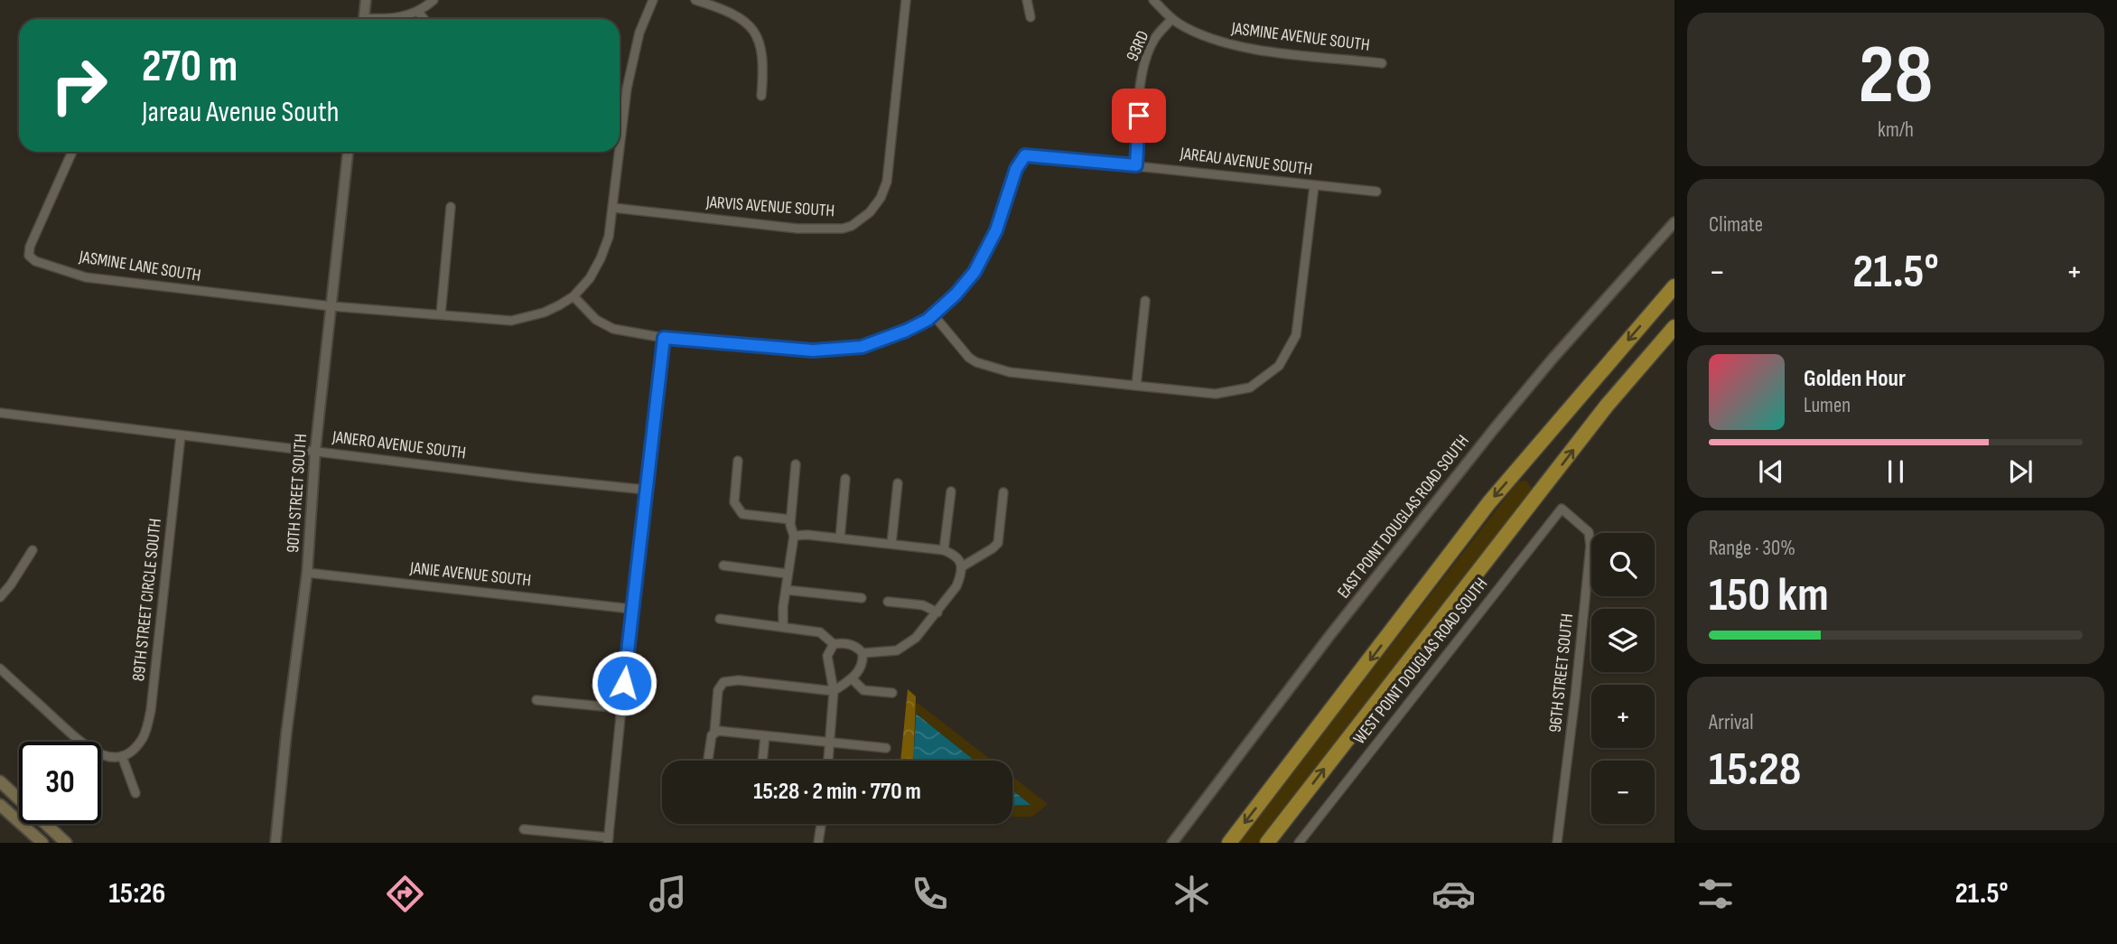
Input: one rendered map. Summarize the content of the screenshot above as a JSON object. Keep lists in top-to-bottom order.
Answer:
{
  "streets": {
    "street": [
      "JASMINE AVENUE SOUTH",
      "93RD",
      "JAREAU AVENUE SOUTH",
      "JARVIS AVENUE SOUTH",
      "JASMINE LANE SOUTH",
      "JANERO AVENUE SOUTH",
      "90TH STREET SOUTH",
      "EAST POINT DOUGLAS ROAD SOUTH",
      "JANIE AVENUE SOUTH",
      "89TH STREET CIRCLE SOUTH",
      "WEST POINT DOUGLAS ROAD SOUTH",
      "96TH STREET SOUTH"
    ]
  },
  "crossings": [
    ["JASMINE AVENUE SOUTH", "93RD"],
    ["93RD", "JAREAU AVENUE SOUTH"],
    ["JASMINE LANE SOUTH", "90TH STREET SOUTH"],
    ["JANERO AVENUE SOUTH", "90TH STREET SOUTH"],
    ["JANERO AVENUE SOUTH", "89TH STREET CIRCLE SOUTH"],
    ["90TH STREET SOUTH", "JANIE AVENUE SOUTH"],
    ["WEST POINT DOUGLAS ROAD SOUTH", "96TH STREET SOUTH"]
  ],
  "page": {
    "tile": [
      ["28", "km/h"],
      "Climate",
      ["Range · 30%", "150 km"],
      ["Arrival", "15:28"]
    ],
    "turn": ["270 m", "Jareau Avenue South"],
    "heat": ["−", "21.5°", "+"],
    "song": ["Golden Hour", "Lumen"],
    "map_buttons": ["+", "−"],
    "limit": "30",
    "trip": "15:28 · 2 min · 770 m",
    "tabs": ["15:26", "21.5°"]
  }
}
